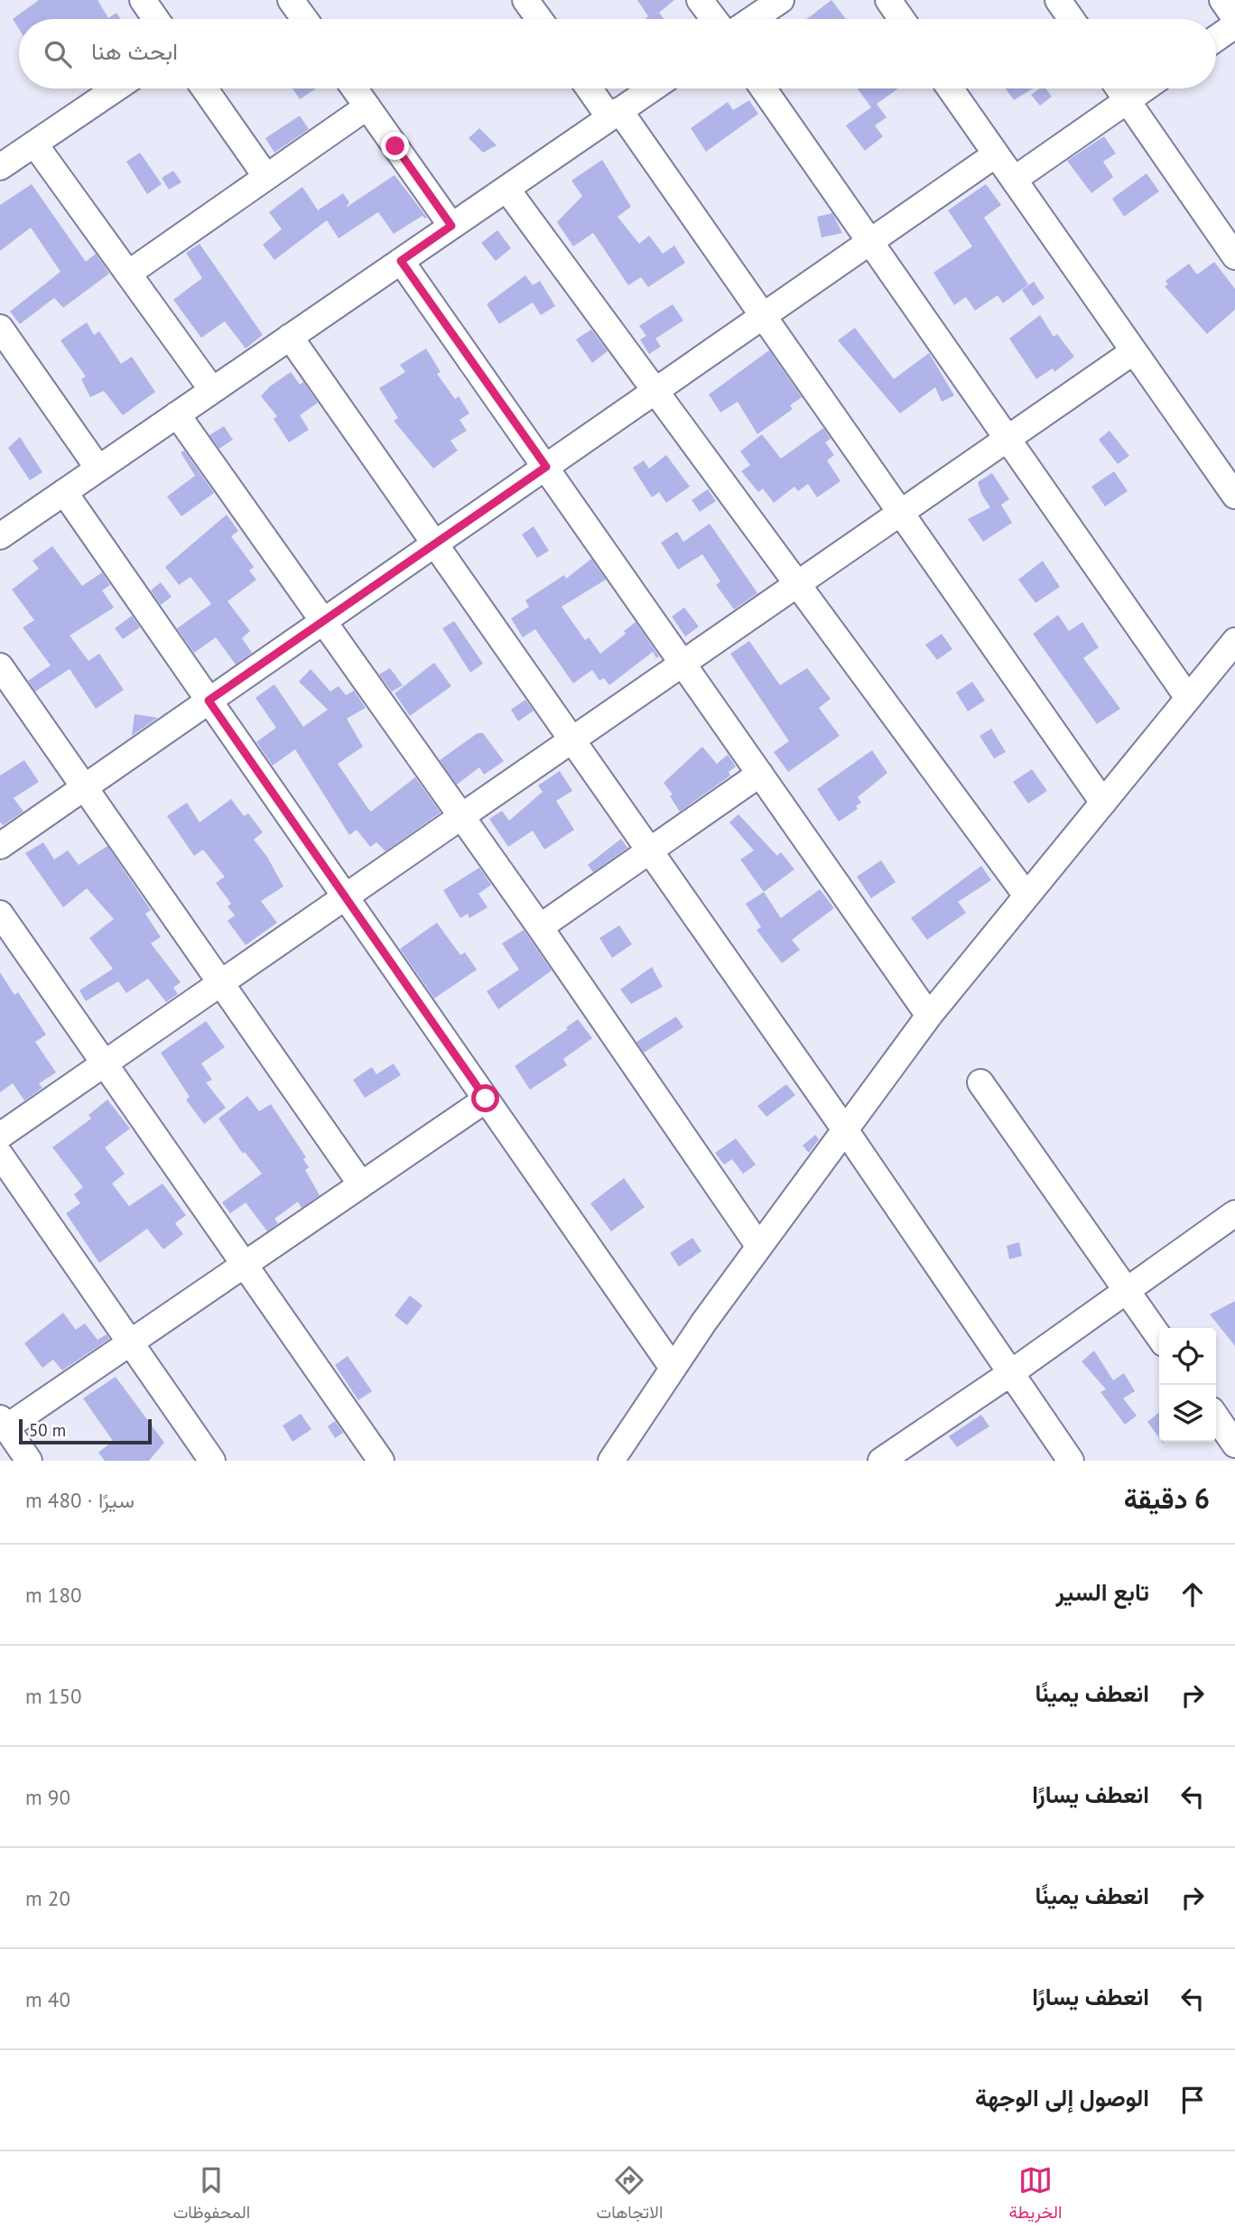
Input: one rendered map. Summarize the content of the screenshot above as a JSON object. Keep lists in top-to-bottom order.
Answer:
{
  "scale_bar": "50 m",
  "page": {
    "search": "ابحث هنا",
    "scale": "50 m",
    "heading": ["6 دقيقة", "سيرًا · 480 m"],
    "list": [
      ["تابع السير", "180 m"],
      ["انعطف يمينًا", "150 m"],
      ["انعطف يسارًا", "90 m"],
      ["انعطف يمينًا", "20 m"],
      ["انعطف يسارًا", "40 m"],
      "الوصول إلى الوجهة"
    ],
    "nav": ["الخريطة", "الاتجاهات", "المحفوظات"]
  }
}
